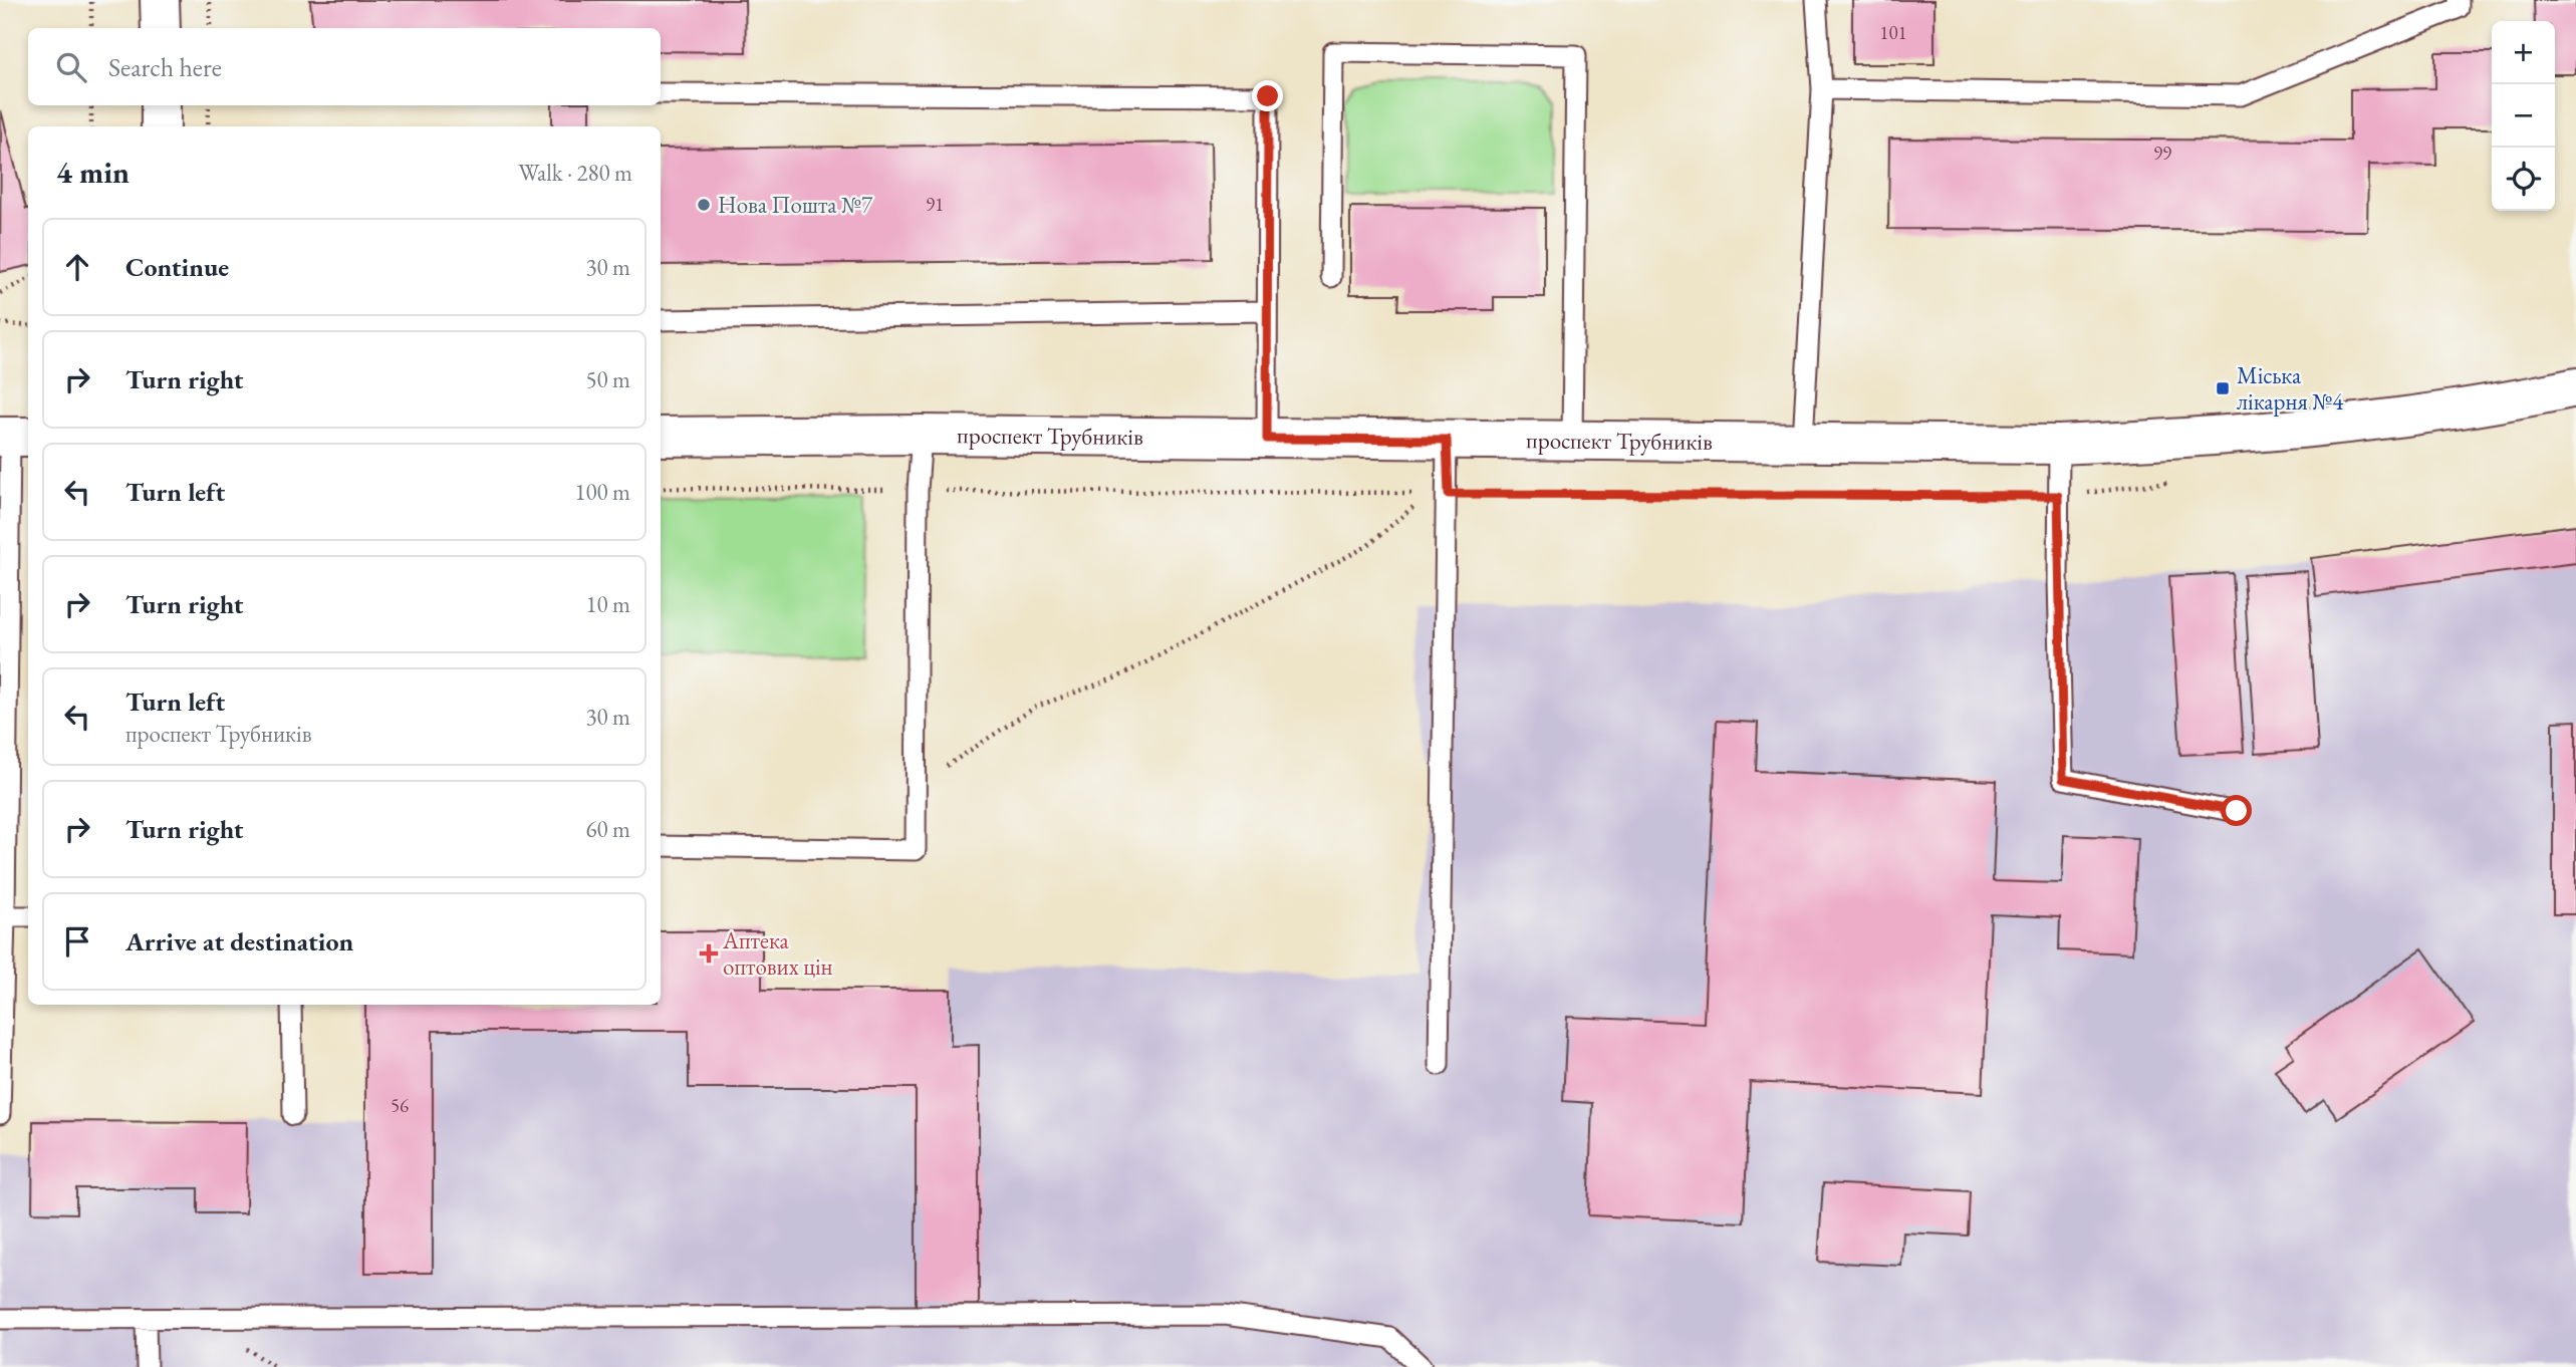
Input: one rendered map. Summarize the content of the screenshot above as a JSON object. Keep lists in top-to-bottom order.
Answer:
{
  "streets": {
    "main road": ["проспект Трубників"]
  },
  "places": {
    "other": ["Нова Пошта №7"],
    "transit": ["Міська лікарня №4"],
    "health": ["Аптека оптових цін"]
  },
  "house_numbers": [
    "101",
    "99",
    "91",
    "56"
  ],
  "page": {
    "map_buttons": ["+", "−"],
    "search": "Search here",
    "heading": ["4 min", "Walk · 280 m"],
    "list": [
      ["Continue", "30 m"],
      ["Turn right", "50 m"],
      ["Turn left", "100 m"],
      ["Turn right", "10 m"],
      ["Turn left", "проспект Трубників", "30 m"],
      ["Turn right", "60 m"],
      "Arrive at destination"
    ]
  }
}
